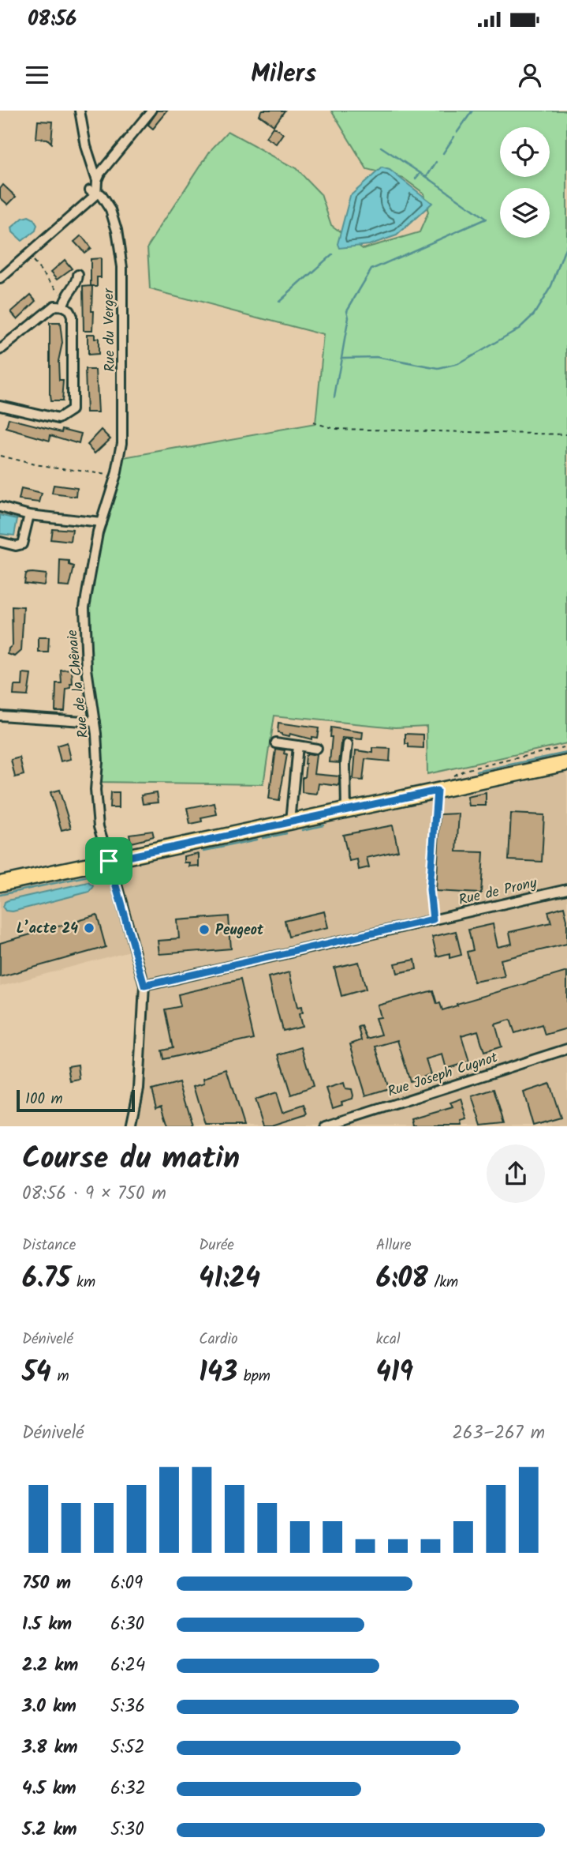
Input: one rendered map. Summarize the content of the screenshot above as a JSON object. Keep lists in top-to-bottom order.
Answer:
{
  "streets": {
    "street": [
      "Rue du Verger",
      "Rue de la Chênaie",
      "Rue de Prony",
      "Rue Joseph Cugnot"
    ]
  },
  "crossings": [
    ["Rue du Verger", "Rue de la Chênaie"],
    ["Rue de la Chênaie", "Rue de Prony"]
  ],
  "places": ["L’acte 24", "Peugeot"],
  "scale_bar": "100 m",
  "page": {
    "status": "08:56",
    "header": "Milers",
    "scale": "100 m",
    "heading": ["Course du matin", "08:56 · 9 × 750 m"],
    "stats": [
      ["Distance", "6.75 km"],
      ["Durée", "41:24"],
      ["Allure", "6:08 /km"],
      ["Dénivelé", "54 m"],
      ["Cardio", "143 bpm"],
      ["kcal", "419"]
    ],
    "chart": ["Dénivelé", "263–267 m"],
    "list": [
      {
        "name": "750 m",
        "note": "6:09"
      },
      {
        "name": "1.5 km",
        "note": "6:30"
      },
      {
        "name": "2.2 km",
        "note": "6:24"
      },
      {
        "name": "3.0 km",
        "note": "5:36"
      },
      {
        "name": "3.8 km",
        "note": "5:52"
      },
      {
        "name": "4.5 km",
        "note": "6:32"
      },
      {
        "name": "5.2 km",
        "note": "5:30"
      }
    ]
  }
}
